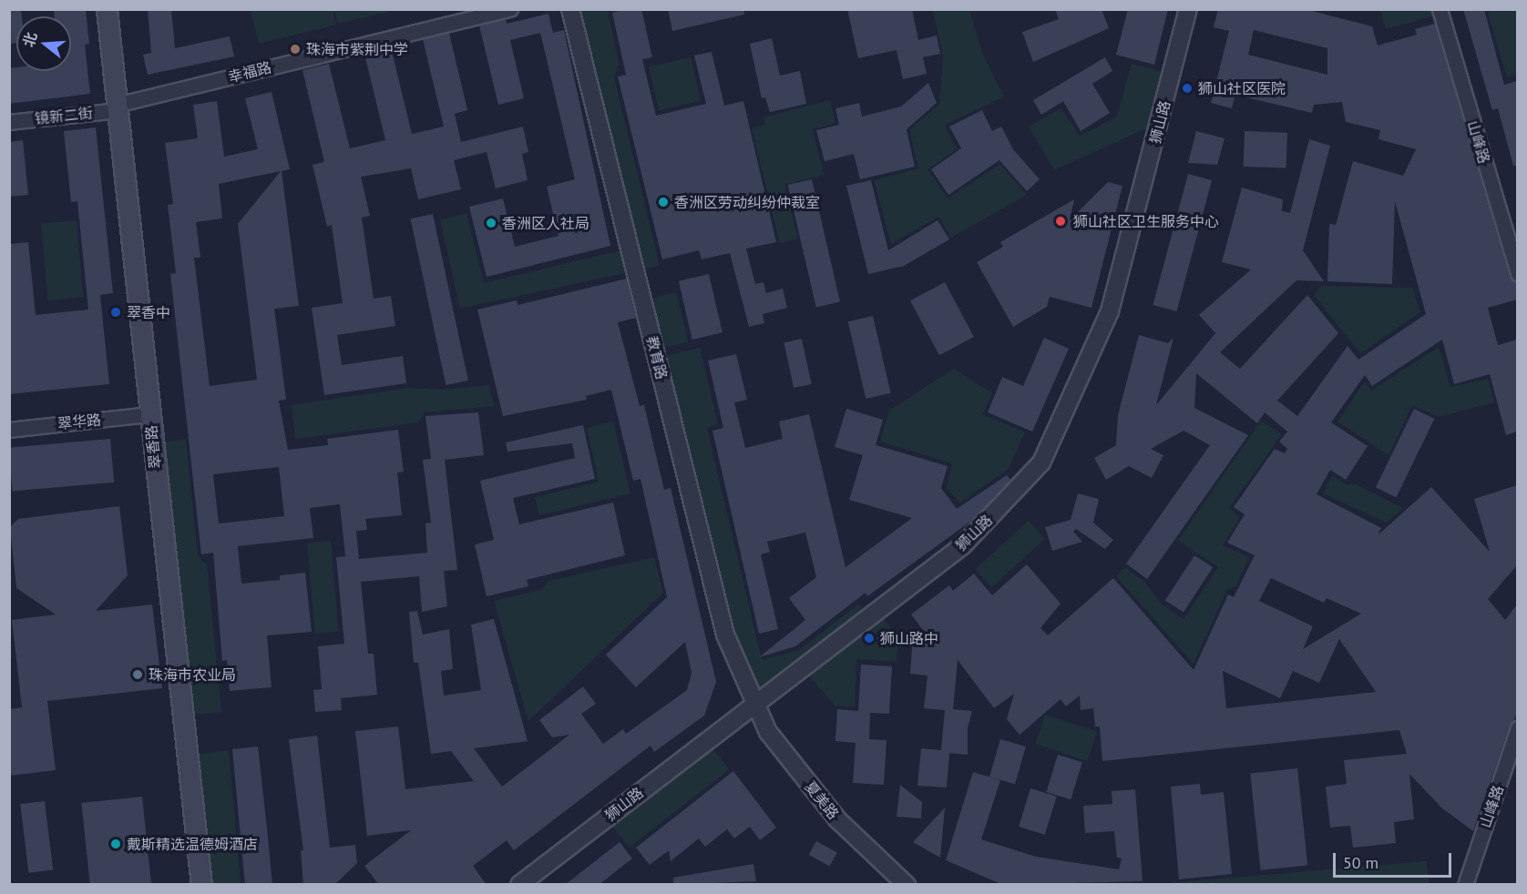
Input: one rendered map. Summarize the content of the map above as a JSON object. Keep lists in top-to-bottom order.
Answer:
{
  "streets": {
    "main road": ["翠香路"],
    "street": [
      "幸福路",
      "镜新二街",
      "狮山路",
      "山峰路",
      "教育路",
      "翠华路",
      "夏美路"
    ]
  },
  "crossings": [
    ["幸福路", "镜新二街"],
    ["幸福路", "翠香路"],
    ["镜新二街", "翠香路"],
    ["狮山路", "教育路"],
    ["狮山路", "夏美路"],
    ["教育路", "夏美路"],
    ["翠华路", "翠香路"]
  ],
  "places": [
    "珠海市紫荆中学",
    "狮山社区医院",
    "香洲区劳动纠纷仲裁室",
    "狮山社区卫生服务中心",
    "香洲区人社局",
    "翠香中",
    "狮山路中",
    "珠海市农业局",
    "戴斯精选温德姆酒店"
  ],
  "scale_bar": "50 m",
  "north": "left"
}
